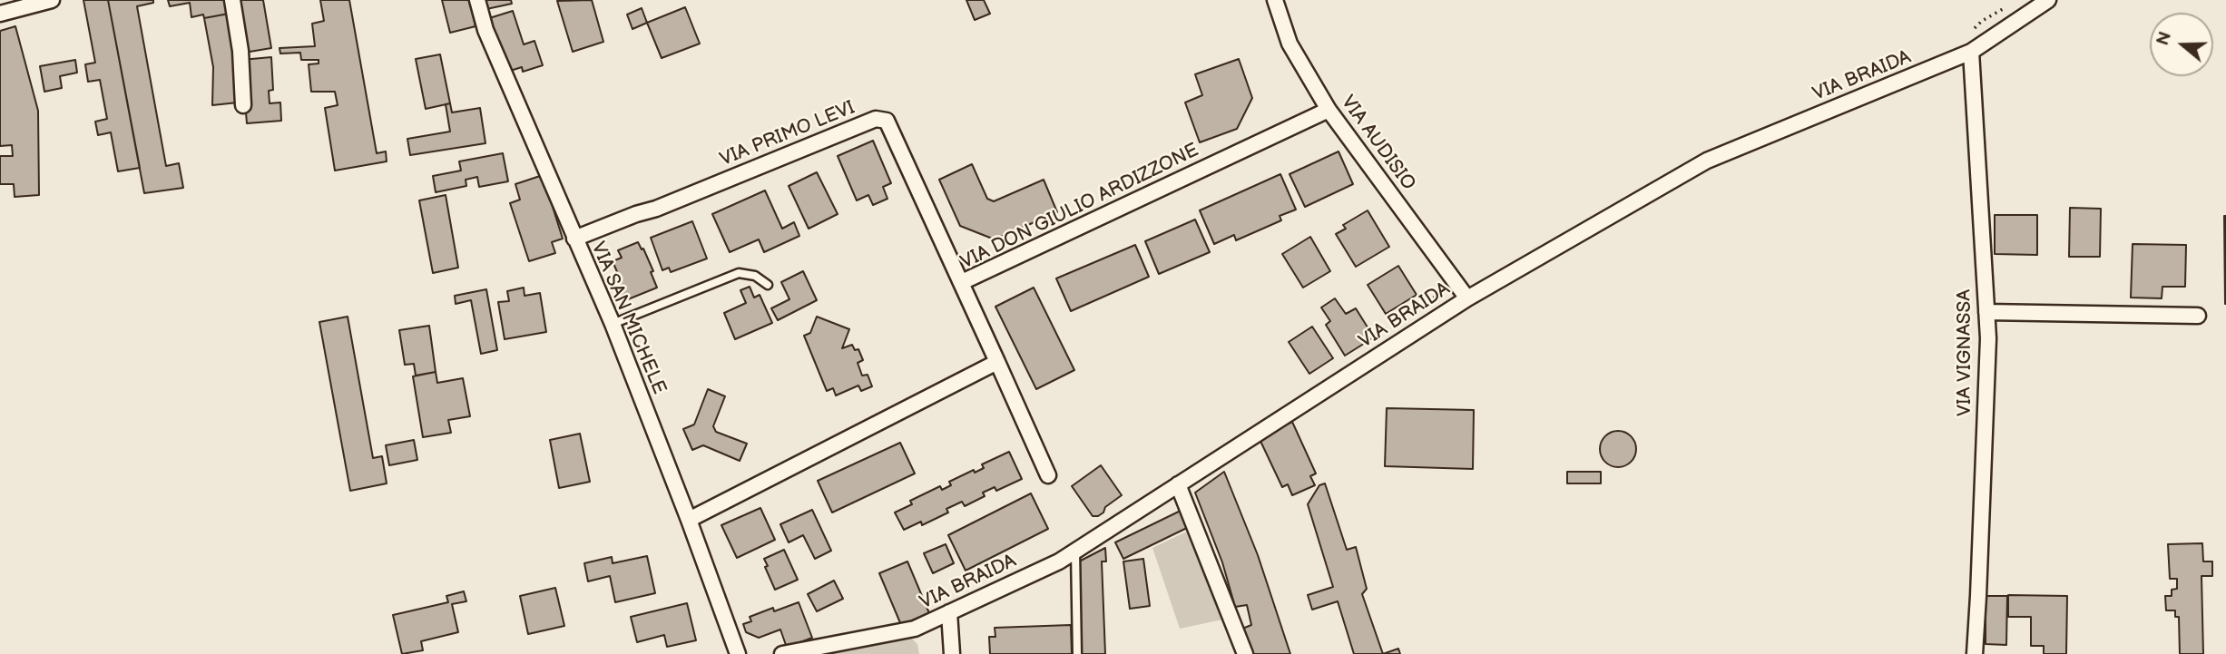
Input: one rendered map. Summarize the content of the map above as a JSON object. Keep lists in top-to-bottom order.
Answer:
{
  "streets": {
    "street": [
      "VIA BRAIDA",
      "VIA PRIMO LEVI",
      "VIA AUDISIO",
      "VIA DON GIULIO ARDIZZONE",
      "VIA SAN MICHELE",
      "VIA VIGNASSA"
    ]
  },
  "crossings": [
    ["VIA BRAIDA", "VIA AUDISIO"],
    ["VIA BRAIDA", "VIA VIGNASSA"],
    ["VIA PRIMO LEVI", "VIA DON GIULIO ARDIZZONE"],
    ["VIA PRIMO LEVI", "VIA SAN MICHELE"],
    ["VIA AUDISIO", "VIA DON GIULIO ARDIZZONE"]
  ],
  "north": "left"
}
